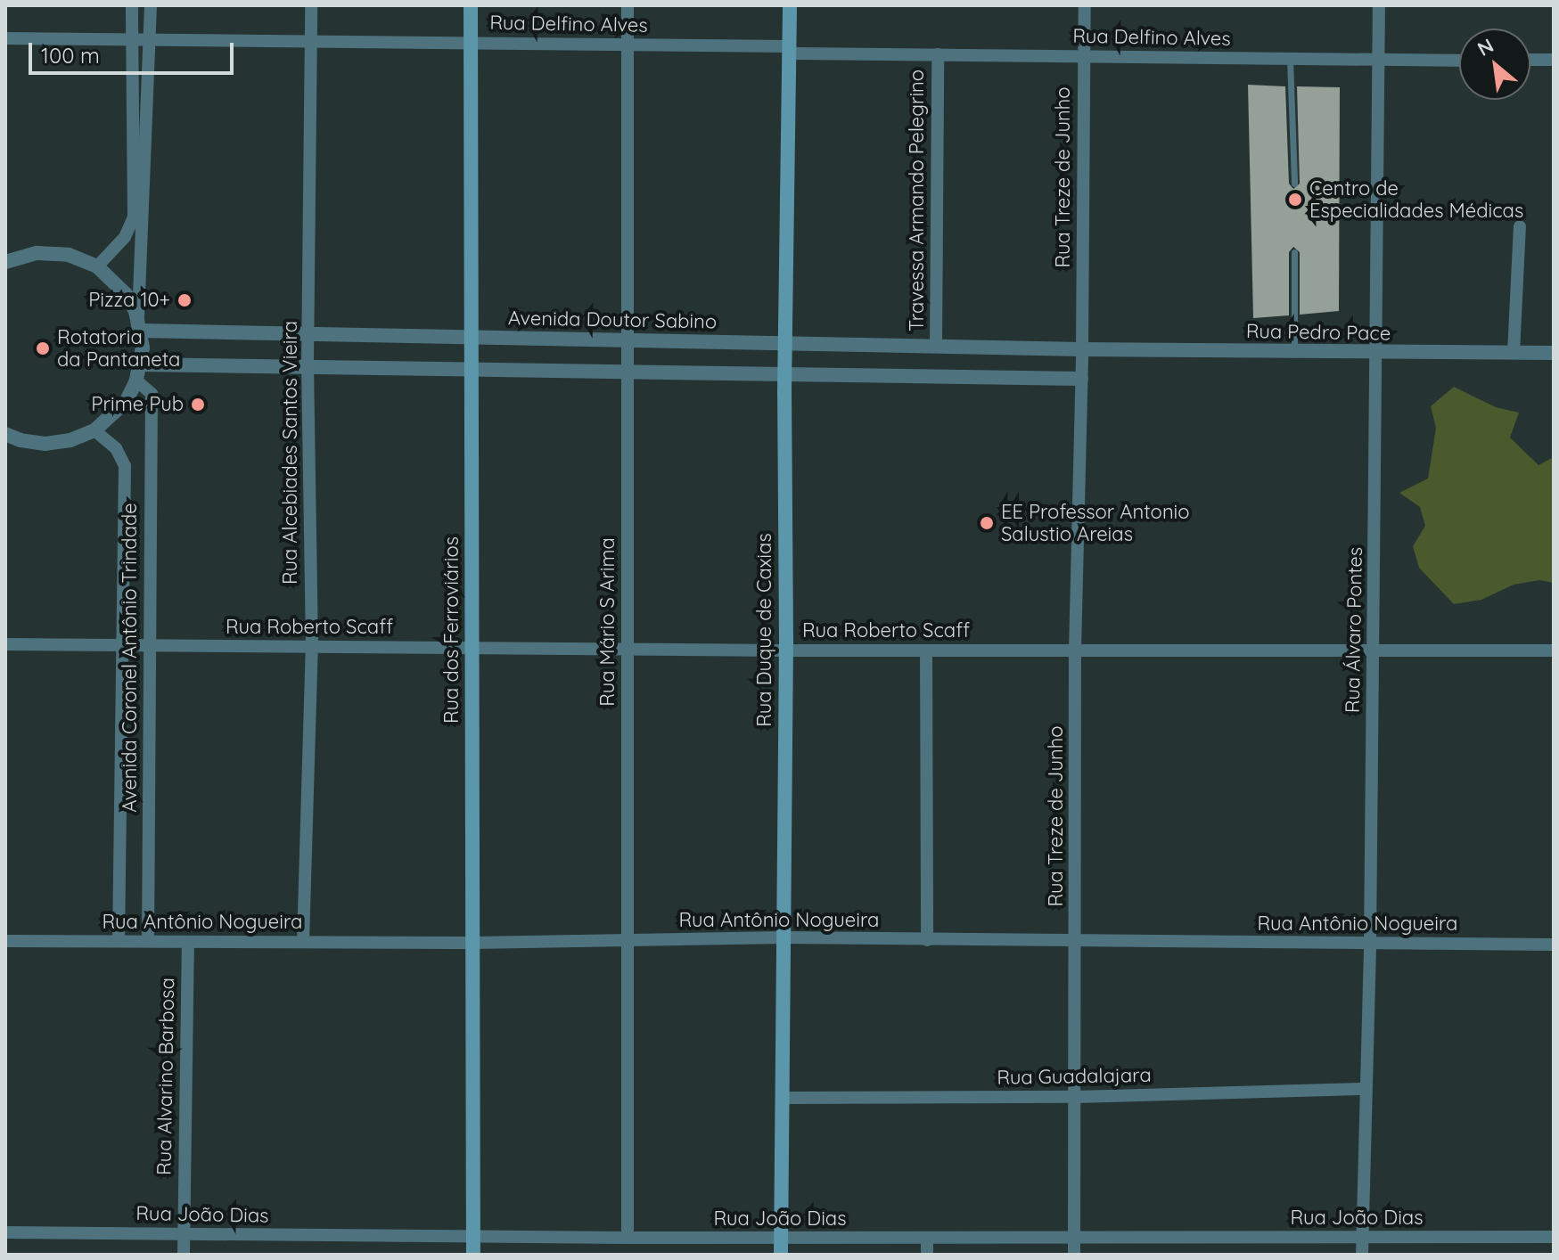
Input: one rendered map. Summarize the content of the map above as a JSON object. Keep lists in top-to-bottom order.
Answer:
{
  "streets": {
    "main road": ["Rua dos Ferroviários", "Rua Duque de Caxias"],
    "street": [
      "Rua Delfino Alves",
      "Rua Treze de Junho",
      "Travessa Armando Pelegrino",
      "Avenida Doutor Sabino",
      "Rua Pedro Pace",
      "Rua Alcebiades Santos Vieira",
      "Rua Mário S Arima",
      "Rua Roberto Scaff",
      "Rua Álvaro Pontes",
      "Avenida Coronel Antônio Trindade",
      "Rua Antônio Nogueira",
      "Rua Alvarino Barbosa",
      "Rua Guadalajara",
      "Rua João Dias"
    ]
  },
  "crossings": [
    ["Rua Delfino Alves", "Rua Treze de Junho"],
    ["Rua Delfino Alves", "Travessa Armando Pelegrino"],
    ["Rua Delfino Alves", "Rua Alcebiades Santos Vieira"],
    ["Rua Delfino Alves", "Rua Mário S Arima"],
    ["Rua Delfino Alves", "Rua dos Ferroviários"],
    ["Rua Delfino Alves", "Rua Duque de Caxias"],
    ["Rua Delfino Alves", "Rua Álvaro Pontes"],
    ["Rua Treze de Junho", "Avenida Doutor Sabino"],
    ["Rua Treze de Junho", "Rua Pedro Pace"],
    ["Rua Treze de Junho", "Rua Roberto Scaff"],
    ["Rua Treze de Junho", "Rua Antônio Nogueira"],
    ["Rua Treze de Junho", "Rua Guadalajara"],
    ["Rua Treze de Junho", "Rua João Dias"],
    ["Travessa Armando Pelegrino", "Avenida Doutor Sabino"],
    ["Avenida Doutor Sabino", "Rua Pedro Pace"],
    ["Avenida Doutor Sabino", "Rua Alcebiades Santos Vieira"],
    ["Avenida Doutor Sabino", "Rua Mário S Arima"],
    ["Avenida Doutor Sabino", "Rua dos Ferroviários"],
    ["Avenida Doutor Sabino", "Rua Duque de Caxias"],
    ["Rua Pedro Pace", "Rua Álvaro Pontes"],
    ["Rua Alcebiades Santos Vieira", "Rua Roberto Scaff"],
    ["Rua Alcebiades Santos Vieira", "Rua Antônio Nogueira"],
    ["Rua Mário S Arima", "Rua Roberto Scaff"],
    ["Rua Mário S Arima", "Rua Antônio Nogueira"],
    ["Rua Mário S Arima", "Rua João Dias"],
    ["Rua Roberto Scaff", "Rua dos Ferroviários"],
    ["Rua Roberto Scaff", "Rua Duque de Caxias"],
    ["Rua Roberto Scaff", "Rua Álvaro Pontes"],
    ["Rua Roberto Scaff", "Avenida Coronel Antônio Trindade"],
    ["Rua dos Ferroviários", "Rua Antônio Nogueira"],
    ["Rua dos Ferroviários", "Rua João Dias"],
    ["Rua Duque de Caxias", "Rua Antônio Nogueira"],
    ["Rua Duque de Caxias", "Rua Guadalajara"],
    ["Rua Duque de Caxias", "Rua João Dias"],
    ["Rua Álvaro Pontes", "Rua Antônio Nogueira"],
    ["Rua Álvaro Pontes", "Rua Guadalajara"],
    ["Rua Álvaro Pontes", "Rua João Dias"],
    ["Avenida Coronel Antônio Trindade", "Rua Antônio Nogueira"],
    ["Rua Antônio Nogueira", "Rua Alvarino Barbosa"],
    ["Rua Alvarino Barbosa", "Rua João Dias"]
  ],
  "places": [
    "Centro de Especialidades Médicas",
    "Pizza 10+",
    "Rotatoria da Pantaneta",
    "Prime Pub",
    "EE Professor Antonio Salustio Areias"
  ],
  "scale_bar": "100 m",
  "north": "top left"
}
